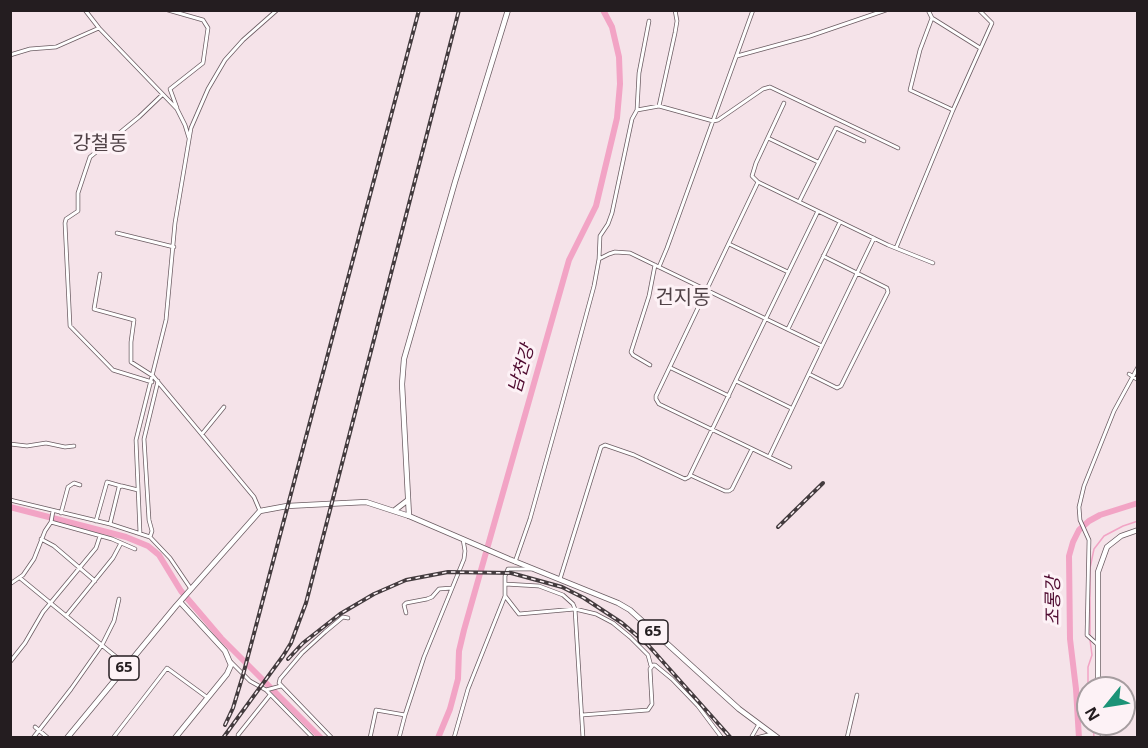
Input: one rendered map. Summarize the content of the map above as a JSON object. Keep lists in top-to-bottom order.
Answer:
{
  "streets": {
    "main road": ["65"]
  },
  "districts": ["강철동", "건지동"],
  "water": ["남천강", "조롱강"],
  "north": "bottom left"
}
